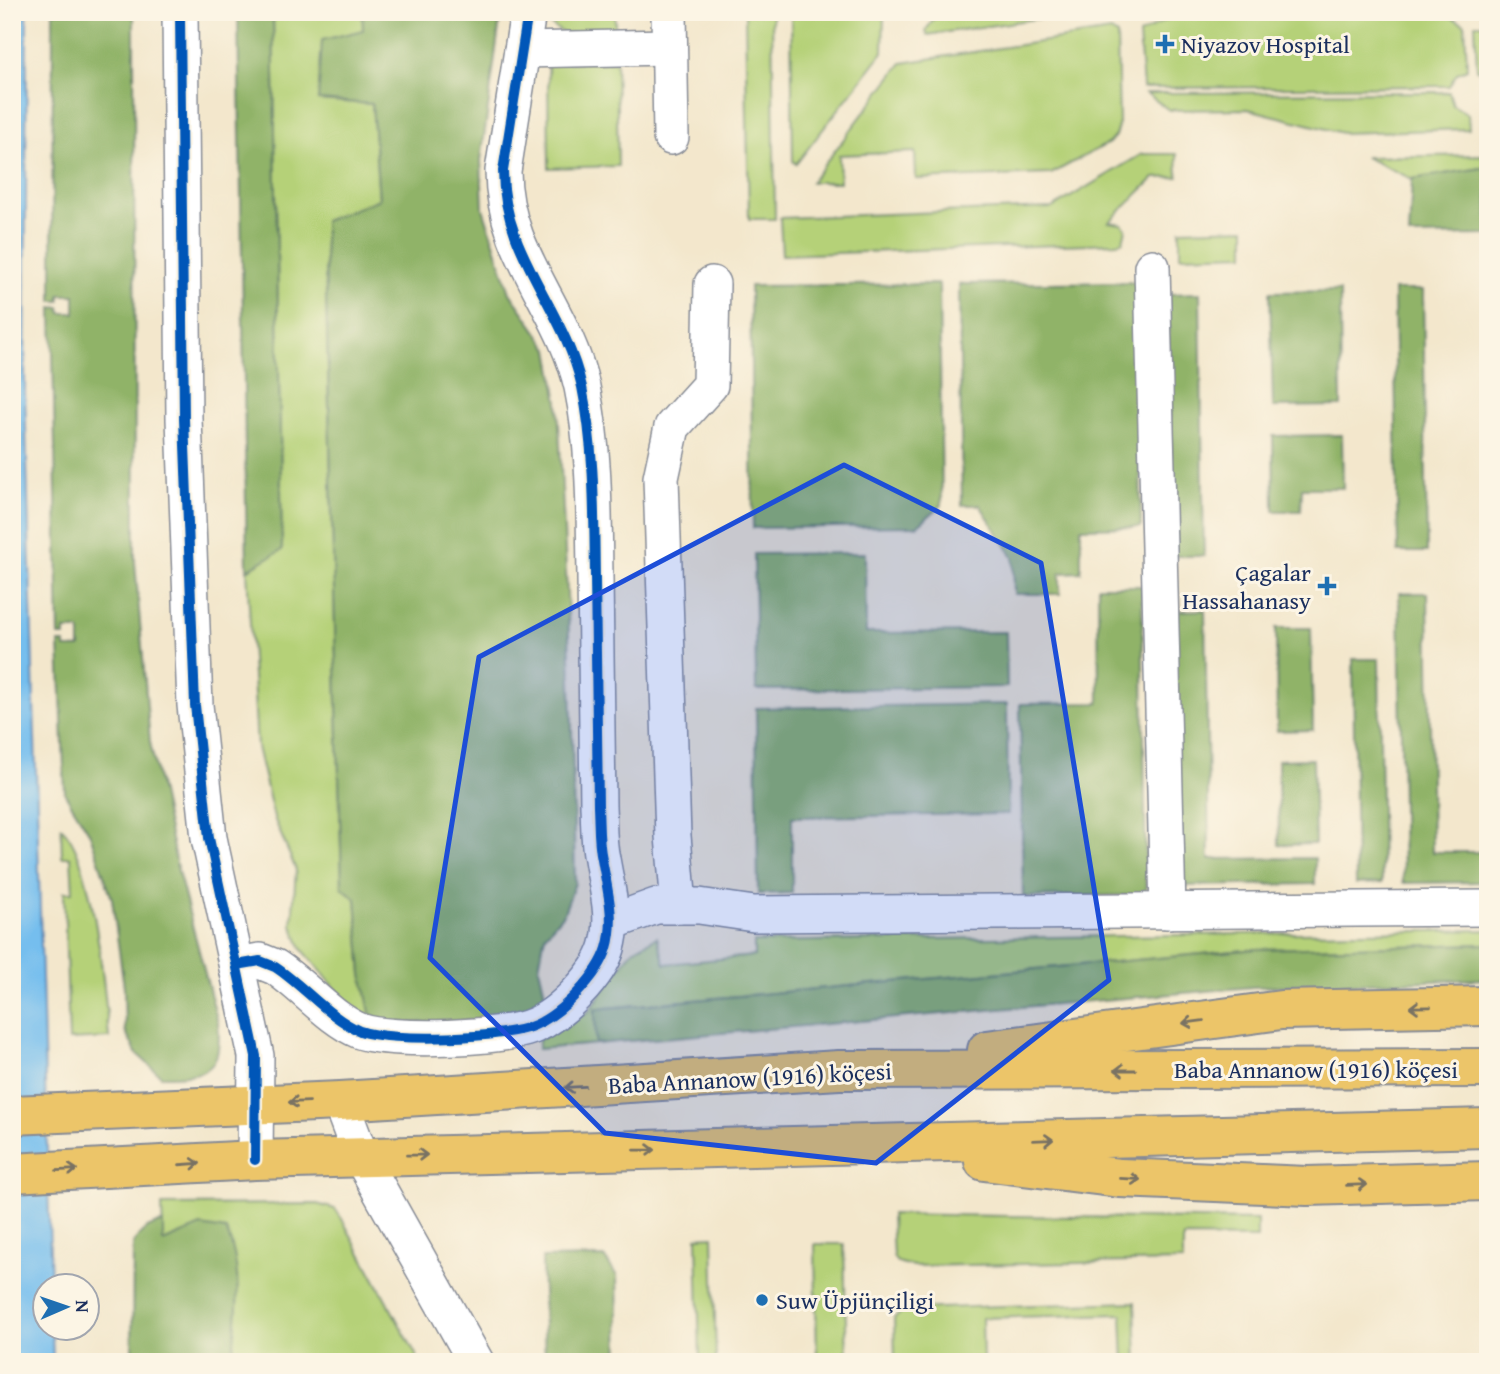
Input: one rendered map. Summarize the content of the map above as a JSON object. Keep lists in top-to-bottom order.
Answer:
{
  "streets": {
    "main road": ["Baba Annanow (1916) köçesi"]
  },
  "places": {
    "health": ["Niyazov Hospital", "Çagalar Hassahanasy"],
    "other": ["Suw Üpjünçiligi"]
  },
  "north": "right"
}
